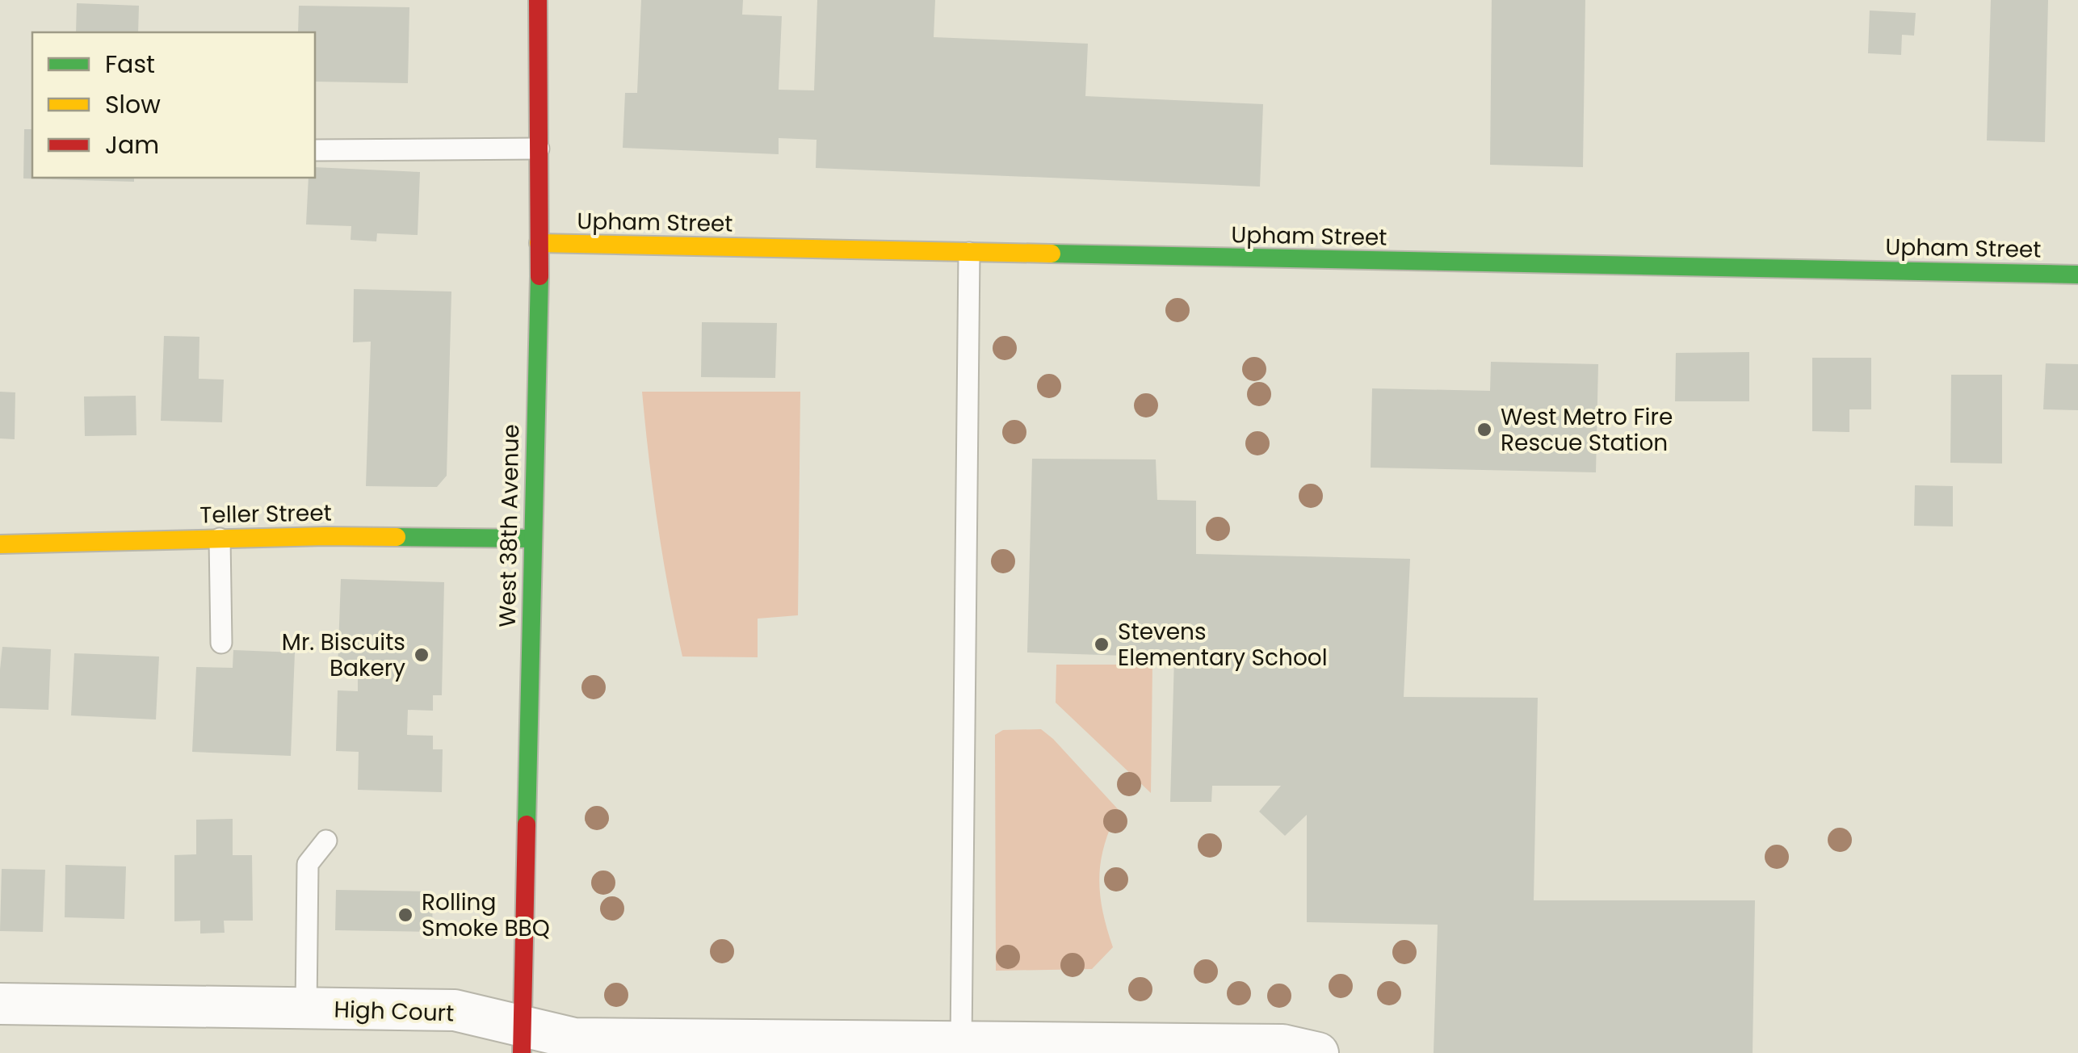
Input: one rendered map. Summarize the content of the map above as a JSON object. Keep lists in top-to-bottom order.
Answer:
{
  "streets": {
    "street": [
      "Upham Street",
      "Teller Street",
      "West 38th Avenue",
      "High Court"
    ]
  },
  "crossings": [
    ["Upham Street", "West 38th Avenue"],
    ["Teller Street", "West 38th Avenue"],
    ["West 38th Avenue", "High Court"]
  ],
  "places": [
    "West Metro Fire Rescue Station",
    "Stevens Elementary School",
    "Mr. Biscuits Bakery",
    "Rolling Smoke BBQ"
  ],
  "legend": ["Fast", "Slow", "Jam"]
}
